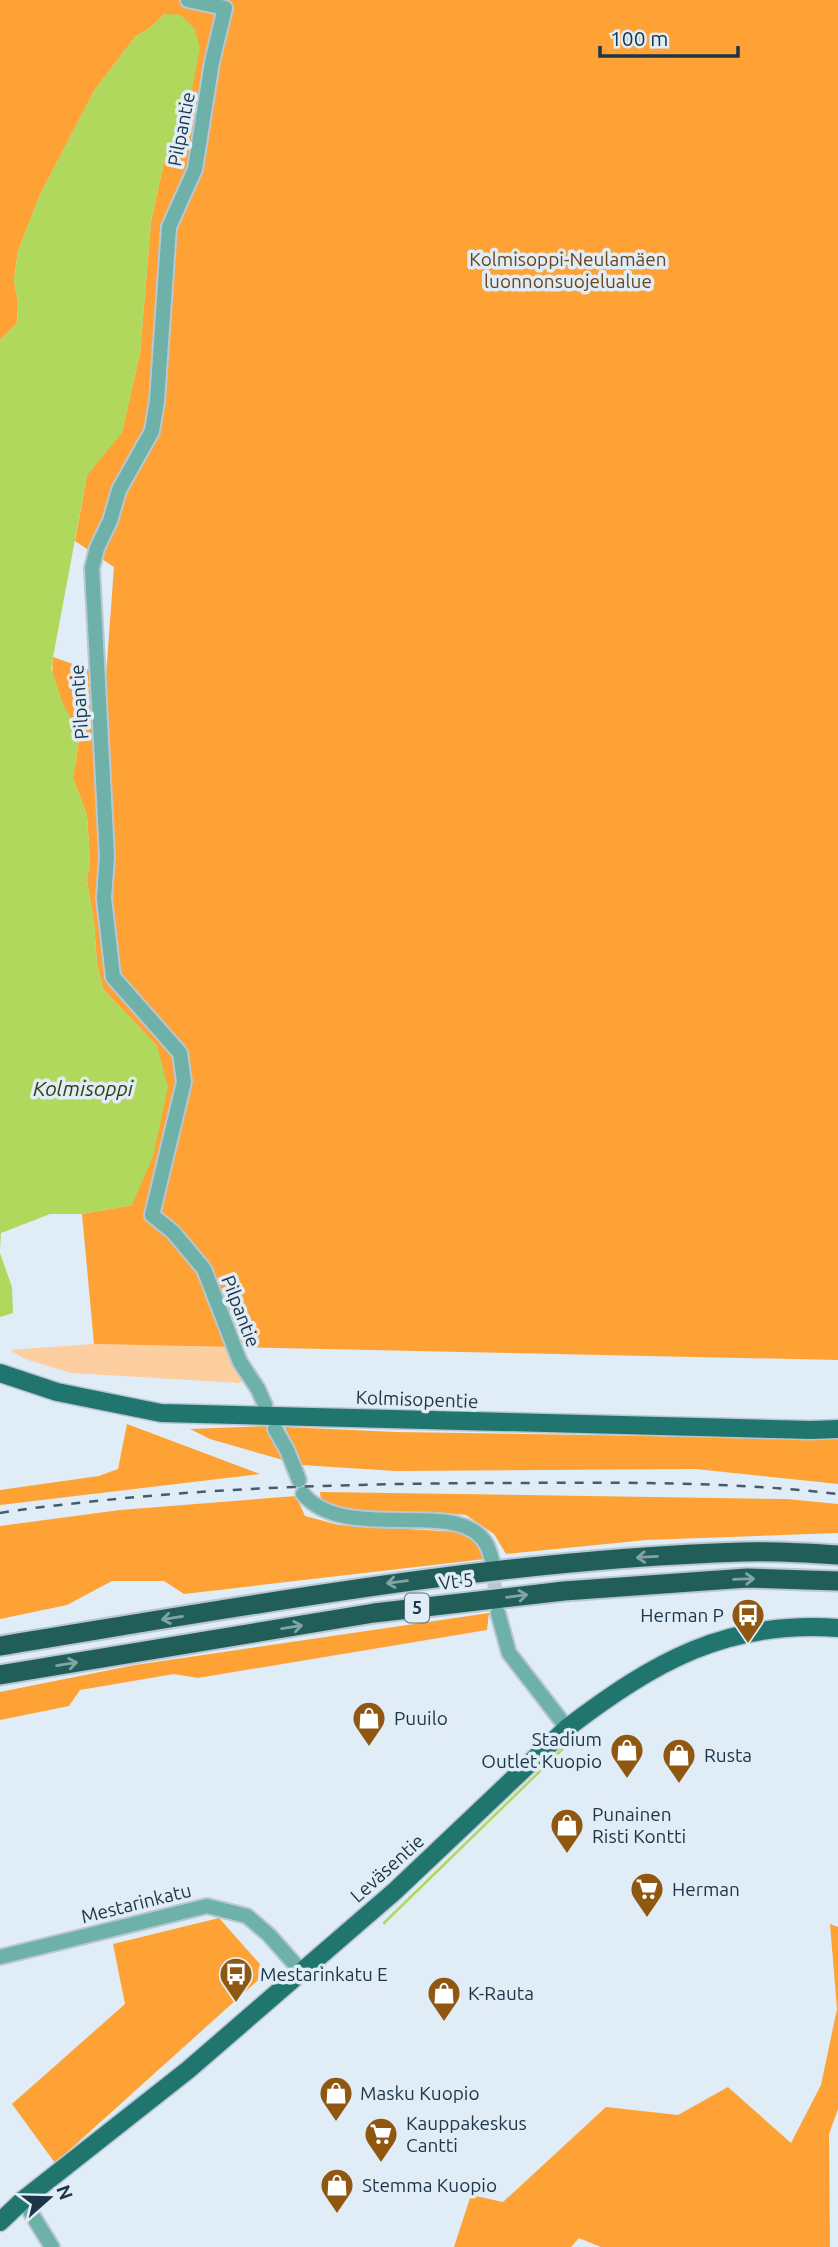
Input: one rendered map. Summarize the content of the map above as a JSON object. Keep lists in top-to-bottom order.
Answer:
{
  "streets": {
    "highway": ["Vt 5", "5"],
    "main road": ["Kolmisopentie", "Leväsentie"],
    "street": ["Pilpantie", "Mestarinkatu"]
  },
  "crossings": [
    ["Leväsentie", "Mestarinkatu"]
  ],
  "water": ["Kolmisoppi"],
  "parks": ["Kolmisoppi-Neulamäen luonnonsuojelualue"],
  "places": {
    "bus stop": ["Herman P", "Mestarinkatu E"],
    "shop": [
      "Puuilo",
      "Stadium Outlet Kuopio",
      "Rusta",
      "Punainen Risti Kontti",
      "K-Rauta",
      "Masku Kuopio",
      "Stemma Kuopio"
    ],
    "supermarket": ["Herman", "Kauppakeskus Cantti"]
  },
  "scale_bar": "100 m",
  "north": "right"
}
